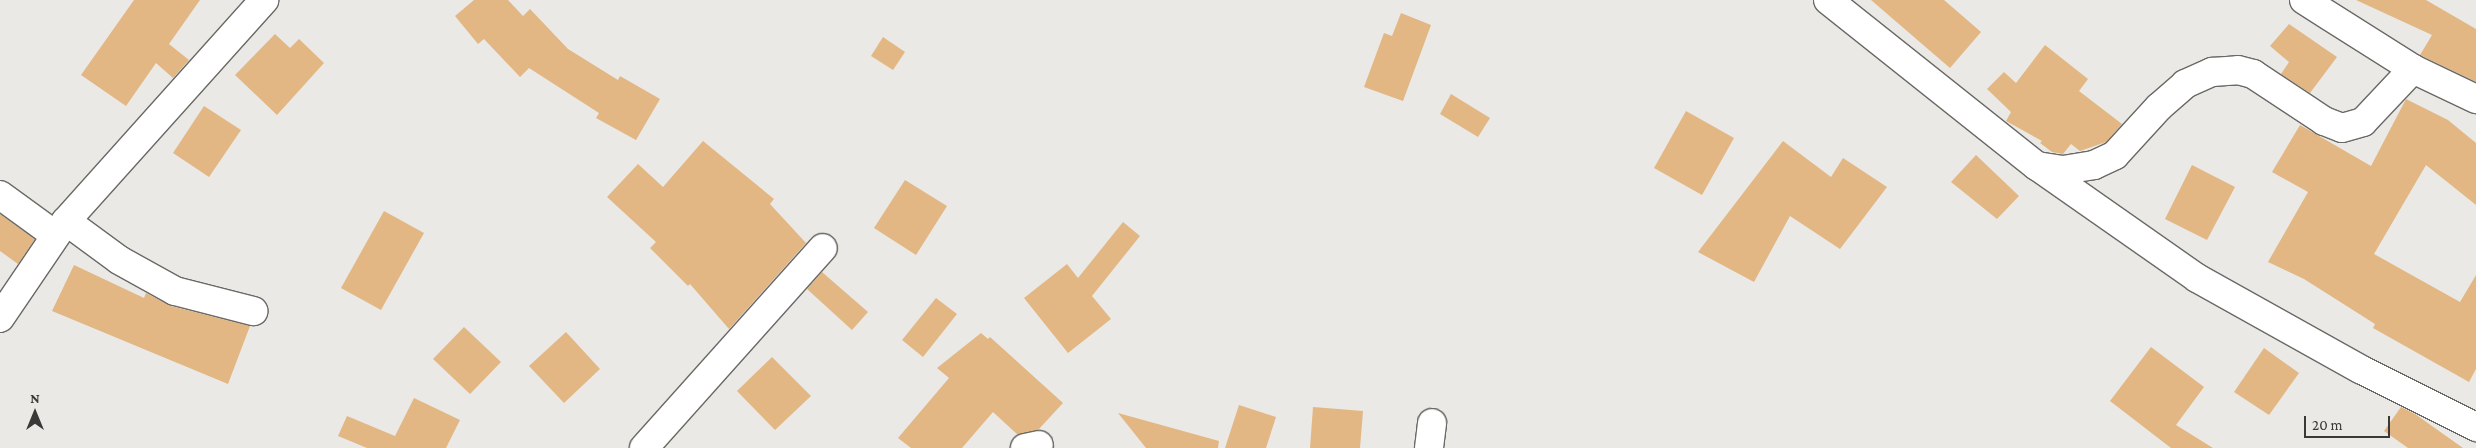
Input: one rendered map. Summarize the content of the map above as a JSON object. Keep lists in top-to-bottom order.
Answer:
{
  "scale_bar": "20 m",
  "north": "top"
}
